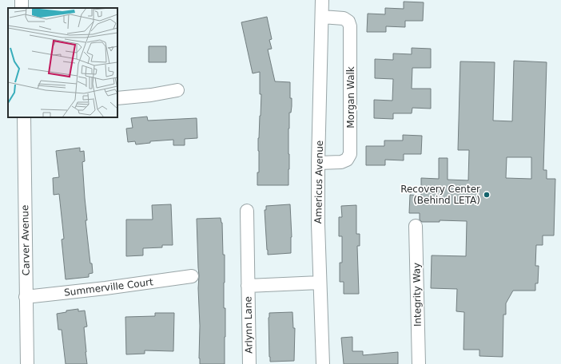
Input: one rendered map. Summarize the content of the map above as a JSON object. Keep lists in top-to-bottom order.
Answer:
{
  "streets": {
    "street": [
      "Morgan Walk",
      "Americus Avenue",
      "Carver Avenue",
      "Summerville Court",
      "Integrity Way",
      "Arlynn Lane"
    ]
  },
  "crossings": [
    ["Morgan Walk", "Americus Avenue"],
    ["Americus Avenue", "Arlynn Lane"],
    ["Carver Avenue", "Summerville Court"]
  ],
  "places": ["Recovery Center (Behind LETA)"]
}
